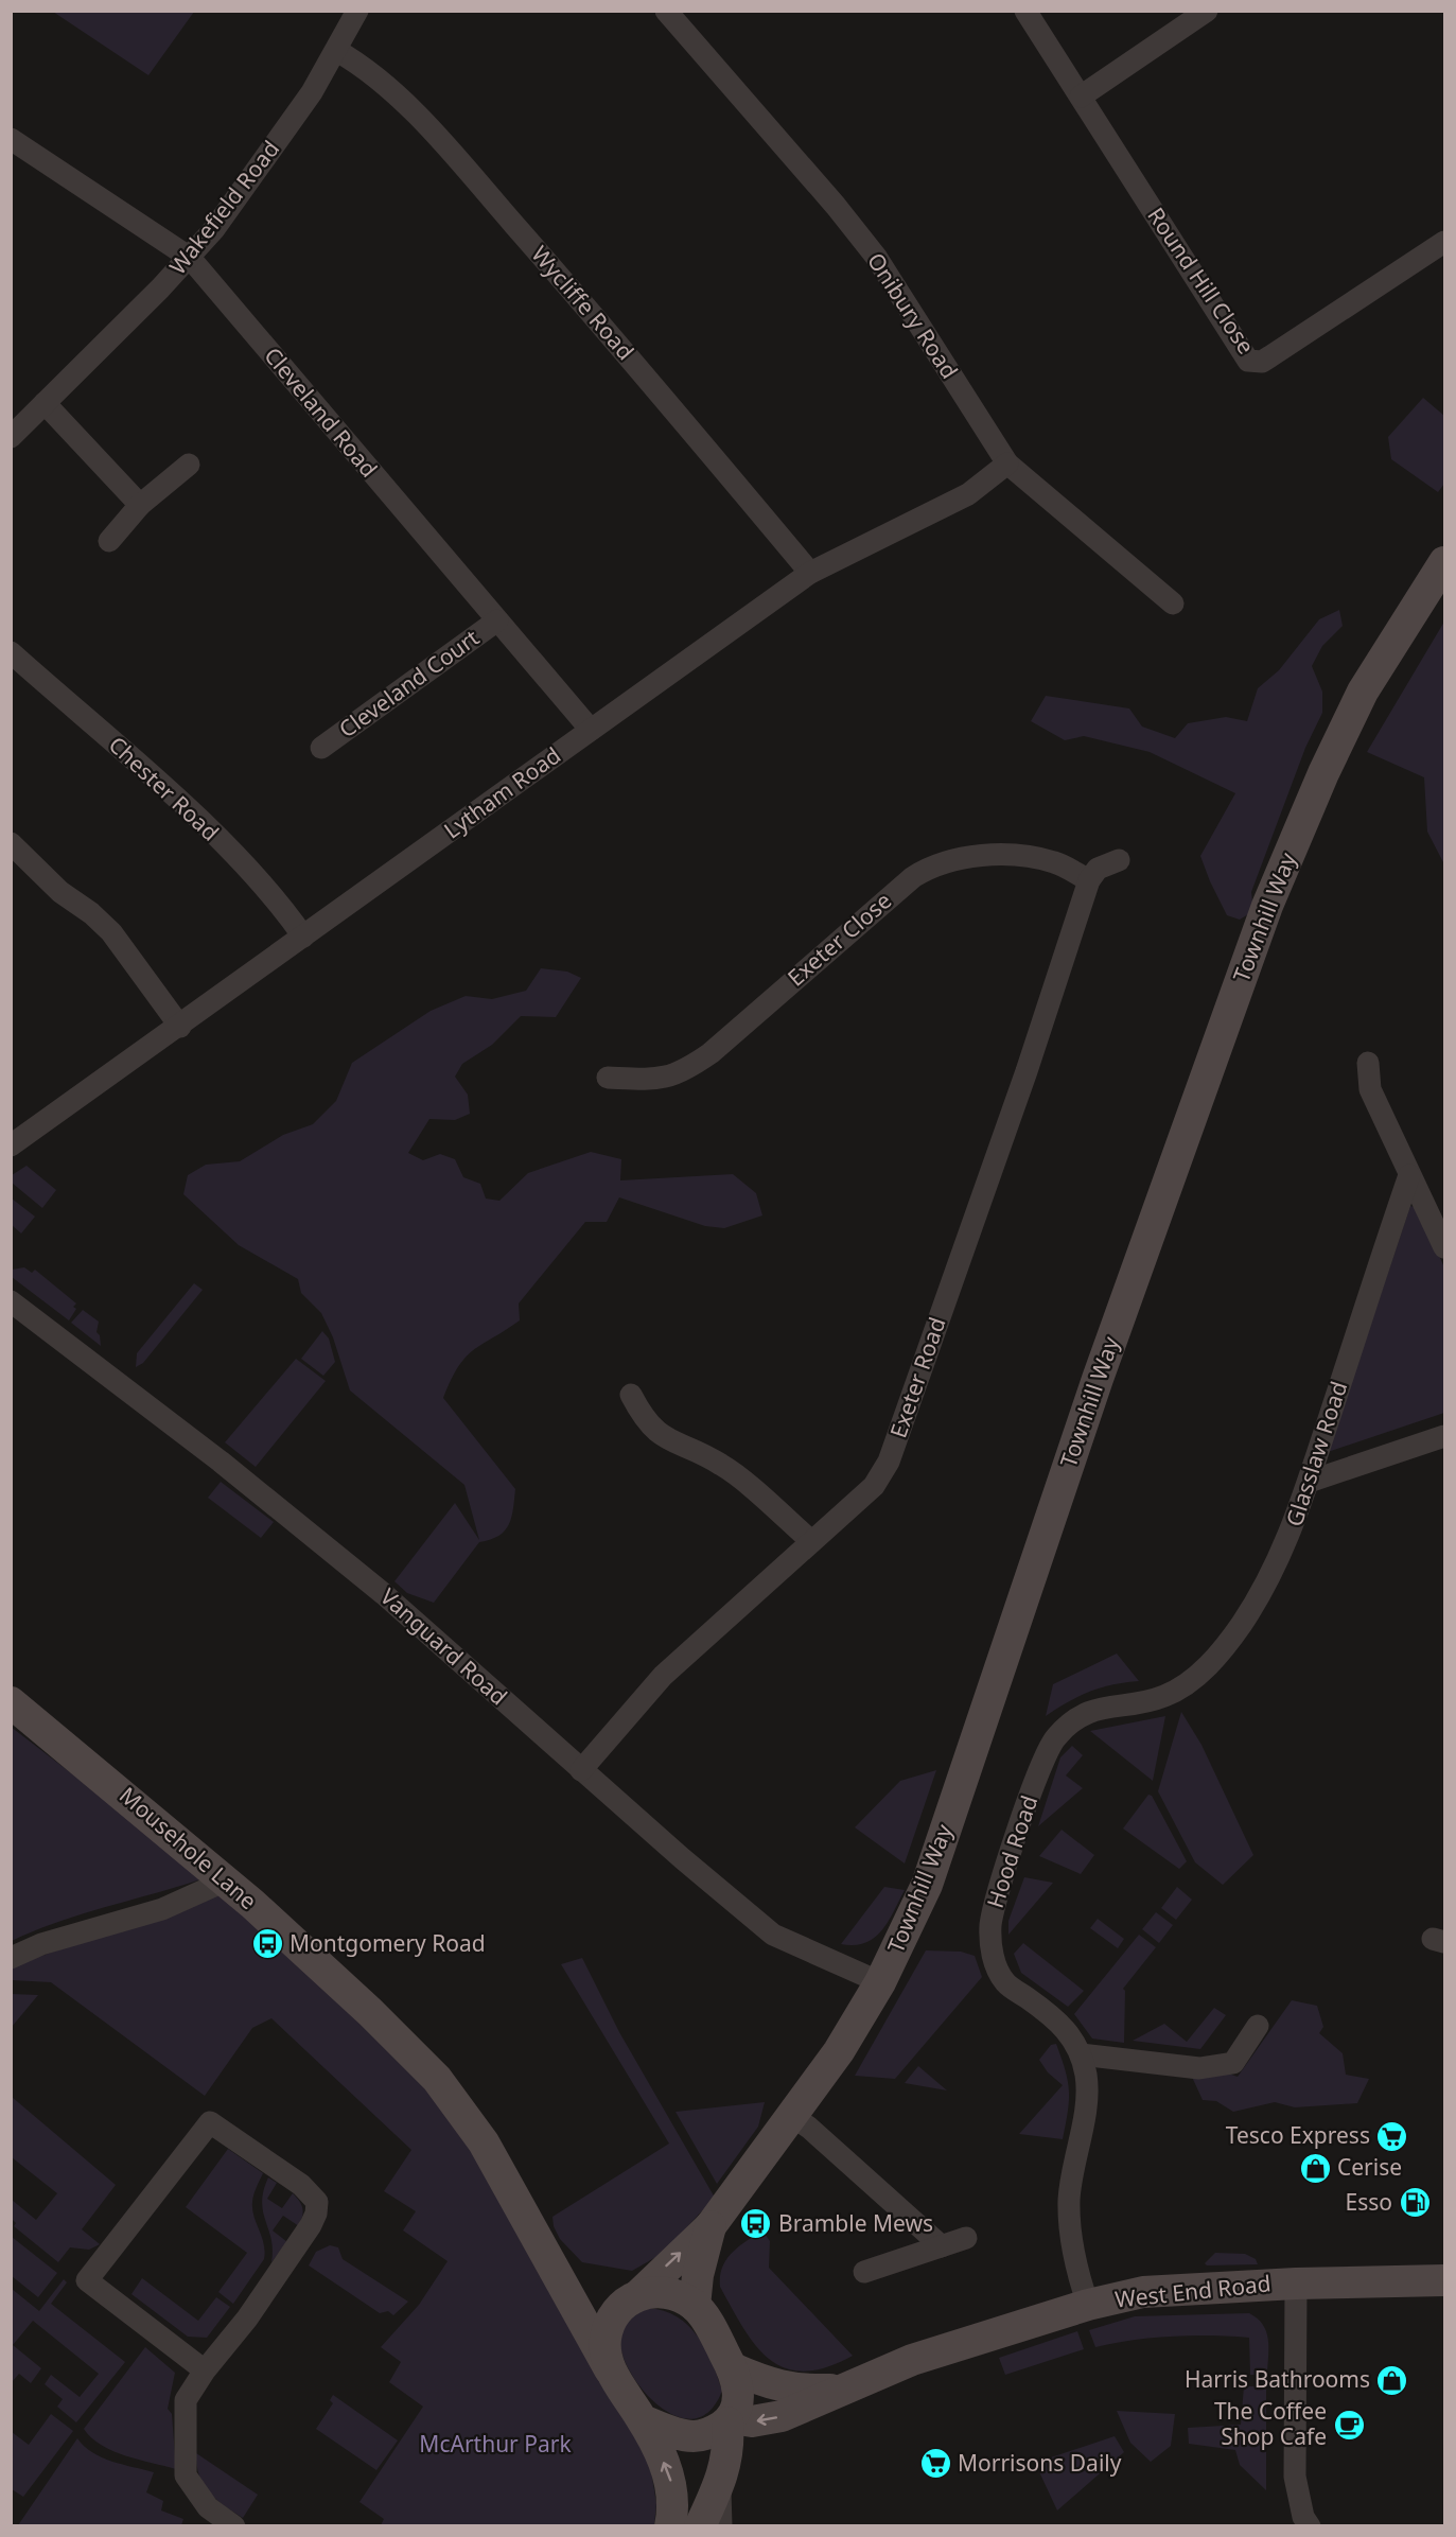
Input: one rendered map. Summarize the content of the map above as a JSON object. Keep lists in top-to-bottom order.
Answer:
{
  "streets": {
    "street": [
      "Wakefield Road",
      "Round Hill Close",
      "Wycliffe Road",
      "Onibury Road",
      "Cleveland Road",
      "Cleveland Court",
      "Chester Road",
      "Lytham Road",
      "Townhill Way",
      "Exeter Close",
      "Exeter Road",
      "Glasslaw Road",
      "Vanguard Road",
      "Mousehole Lane",
      "Hood Road",
      "West End Road"
    ]
  },
  "crossings": [
    ["Wakefield Road", "Wycliffe Road"],
    ["Wakefield Road", "Cleveland Road"],
    ["Wycliffe Road", "Lytham Road"],
    ["Onibury Road", "Lytham Road"],
    ["Cleveland Road", "Cleveland Court"],
    ["Cleveland Road", "Lytham Road"],
    ["Chester Road", "Lytham Road"],
    ["Townhill Way", "Vanguard Road"],
    ["Townhill Way", "Mousehole Lane"],
    ["Townhill Way", "West End Road"],
    ["Exeter Close", "Exeter Road"],
    ["Exeter Road", "Vanguard Road"],
    ["Glasslaw Road", "Hood Road"],
    ["Mousehole Lane", "West End Road"],
    ["Hood Road", "West End Road"]
  ],
  "parks": ["McArthur Park"],
  "places": {
    "bus stop": ["Montgomery Road", "Bramble Mews"],
    "supermarket": ["Tesco Express", "Morrisons Daily"],
    "shop": ["Cerise", "Harris Bathrooms"],
    "fuel station": ["Esso"],
    "cafe": ["The Coffee Shop Cafe"]
  }
}
